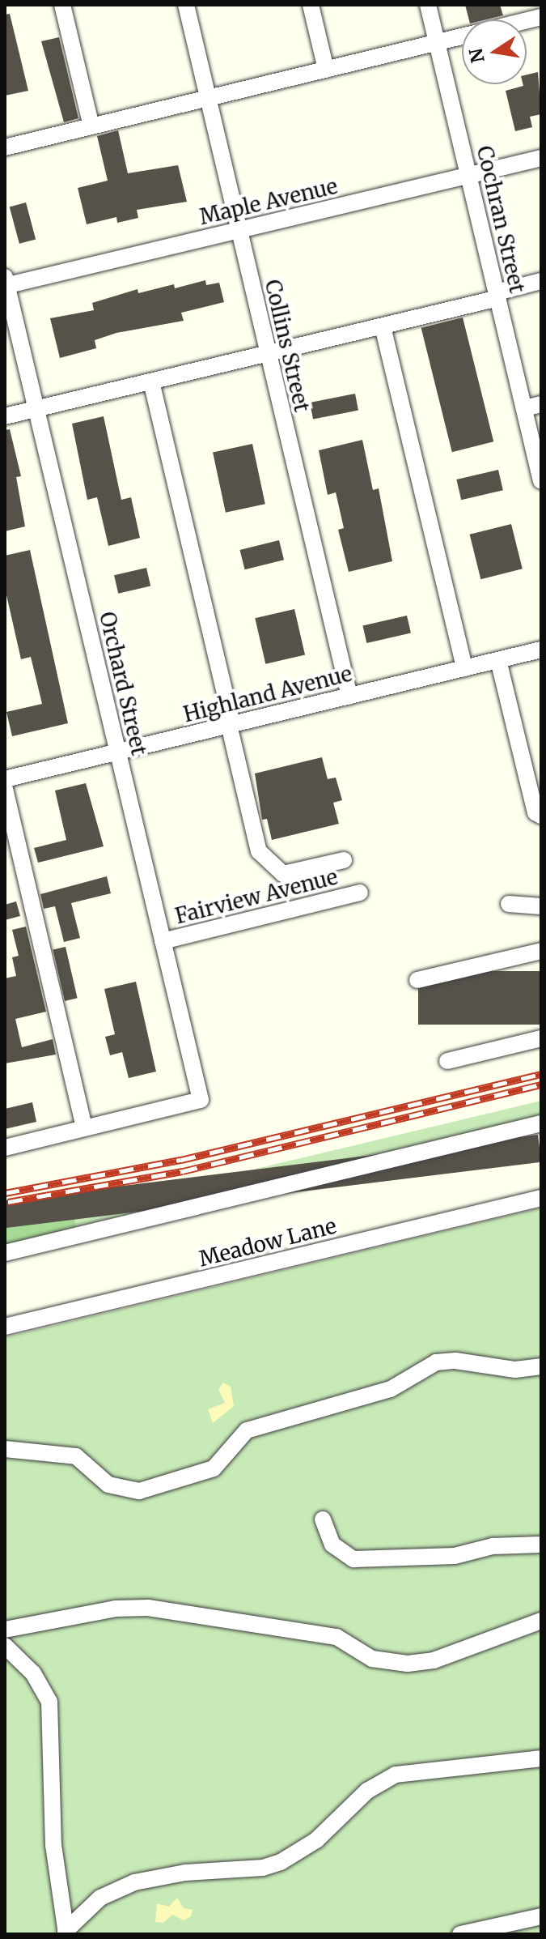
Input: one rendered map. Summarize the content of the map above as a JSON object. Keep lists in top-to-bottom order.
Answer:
{
  "streets": {
    "street": [
      "Maple Avenue",
      "Cochran Street",
      "Collins Street",
      "Orchard Street",
      "Highland Avenue",
      "Fairview Avenue",
      "Meadow Lane"
    ]
  },
  "crossings": [
    ["Maple Avenue", "Cochran Street"],
    ["Maple Avenue", "Collins Street"],
    ["Maple Avenue", "Orchard Street"],
    ["Collins Street", "Highland Avenue"],
    ["Orchard Street", "Highland Avenue"],
    ["Orchard Street", "Fairview Avenue"]
  ],
  "north": "left"
}
